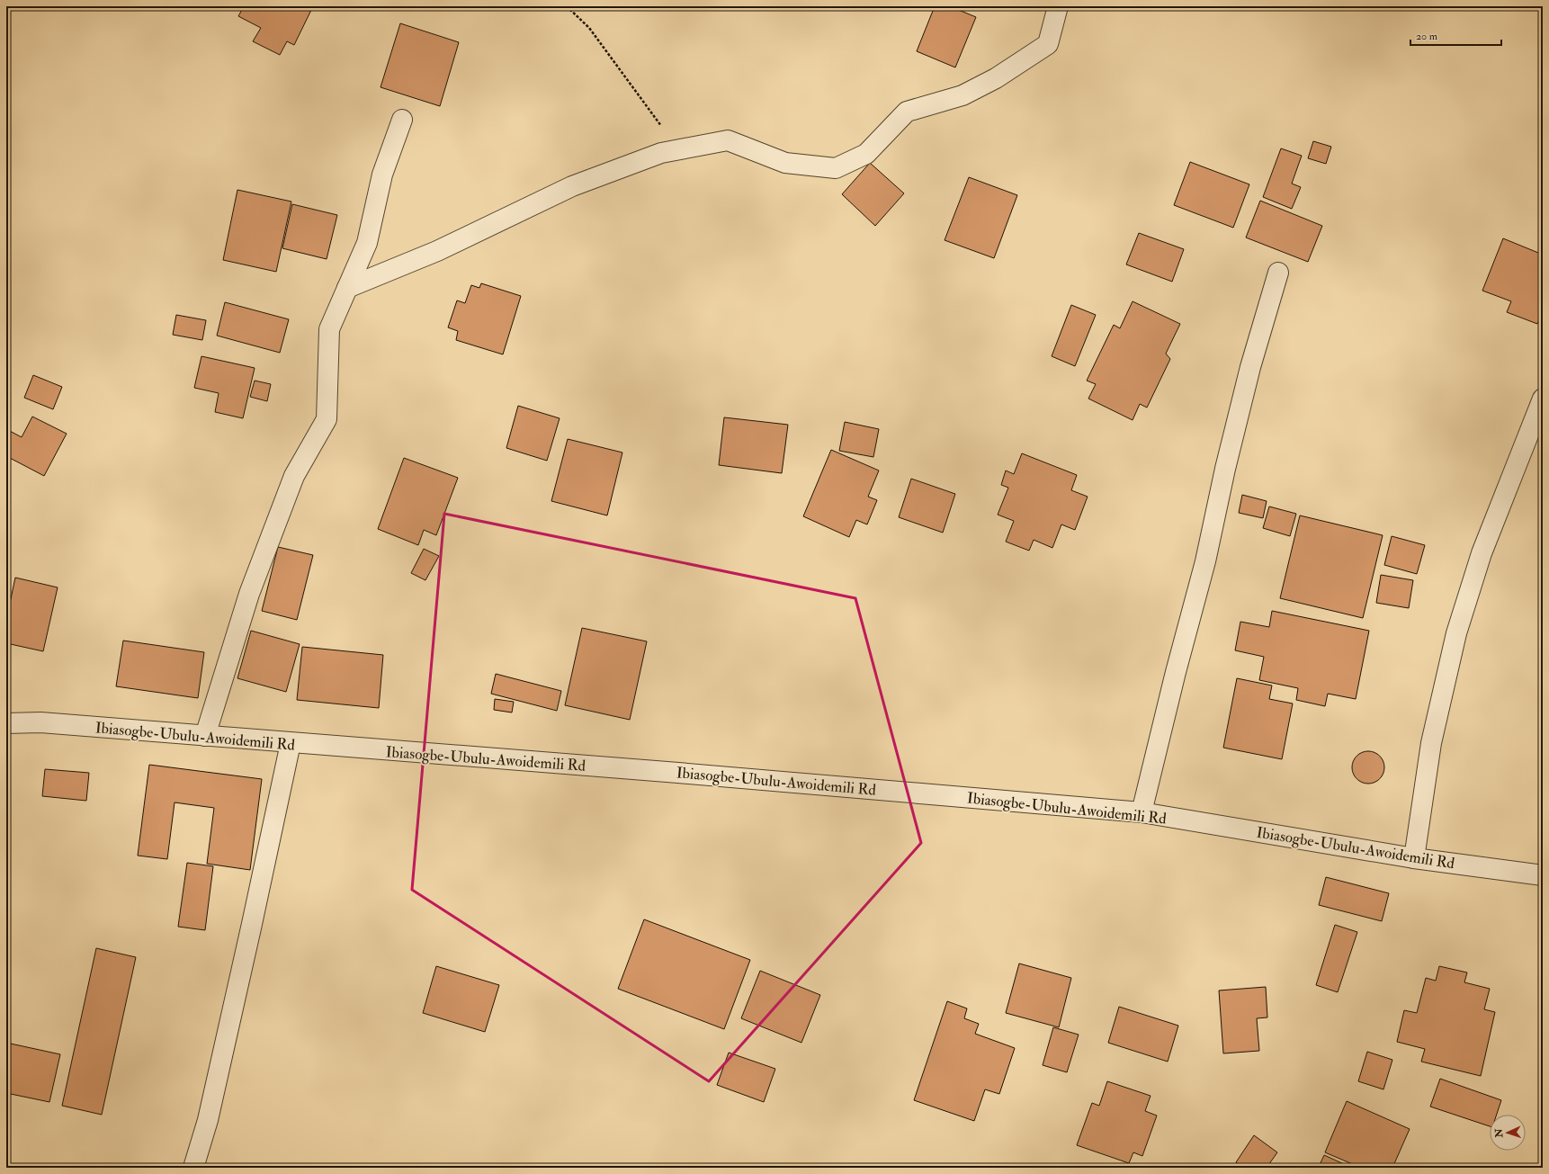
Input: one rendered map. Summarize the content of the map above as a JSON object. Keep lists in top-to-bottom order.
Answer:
{
  "streets": {
    "street": ["Ibiasogbe-Ubulu-Awoidemili Rd"]
  },
  "scale_bar": "20 m",
  "north": "left"
}
